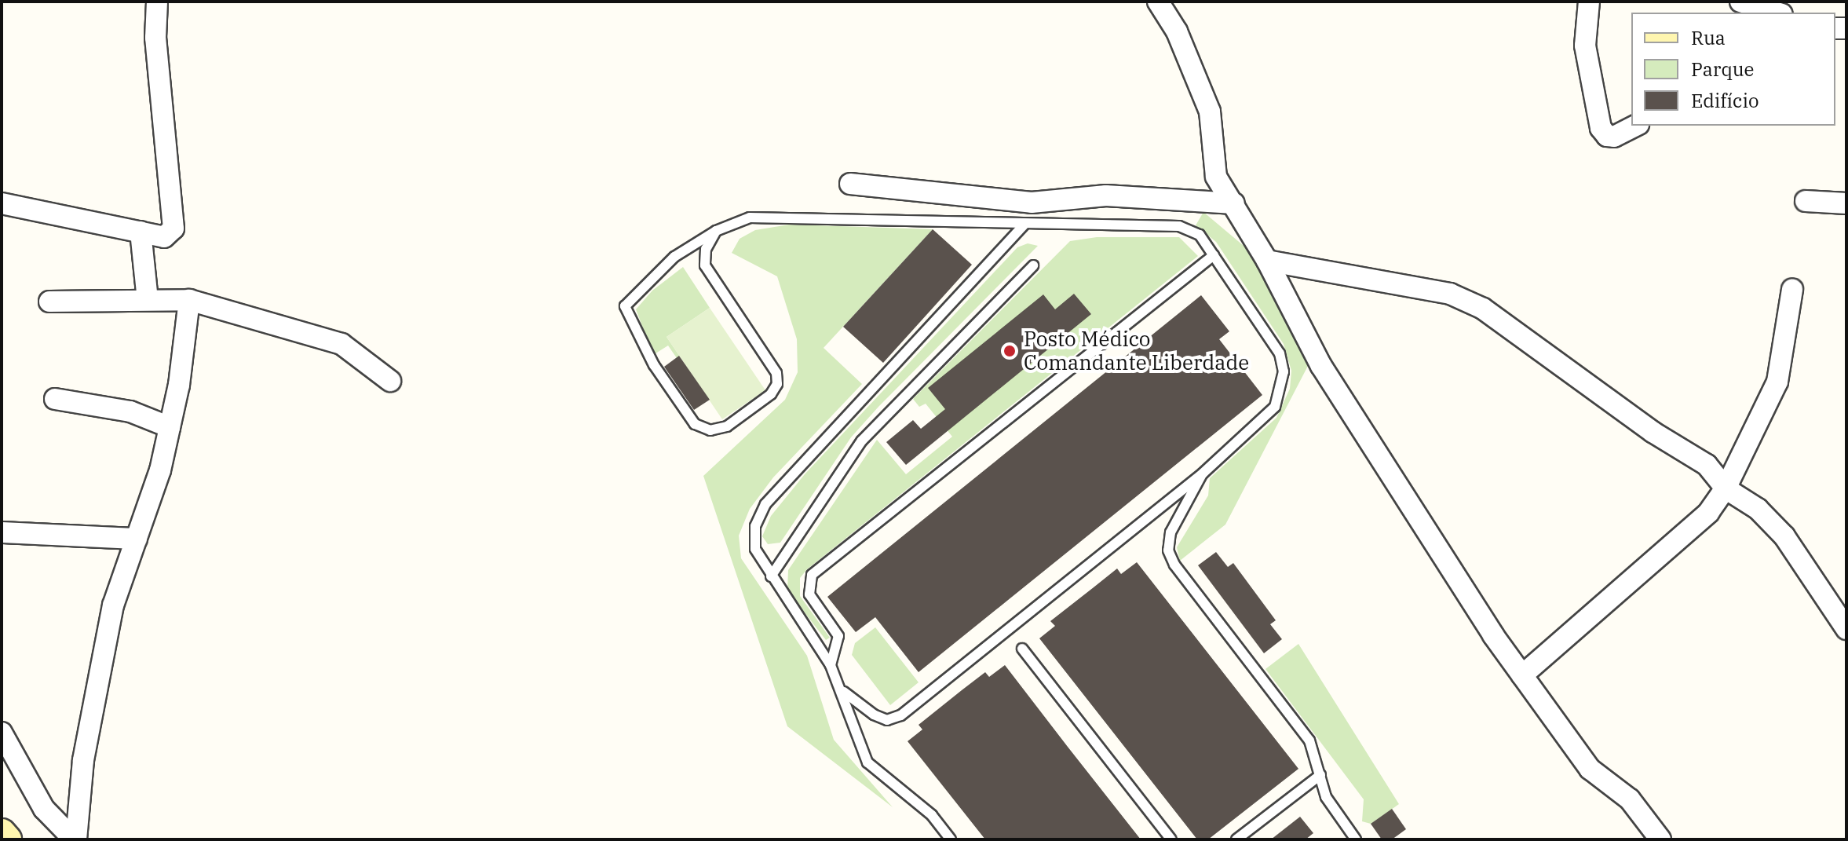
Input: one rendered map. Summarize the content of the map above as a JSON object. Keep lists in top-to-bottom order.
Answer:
{
  "places": ["Posto Médico Comandante Liberdade"],
  "legend": ["Rua", "Parque", "Edifício"]
}
